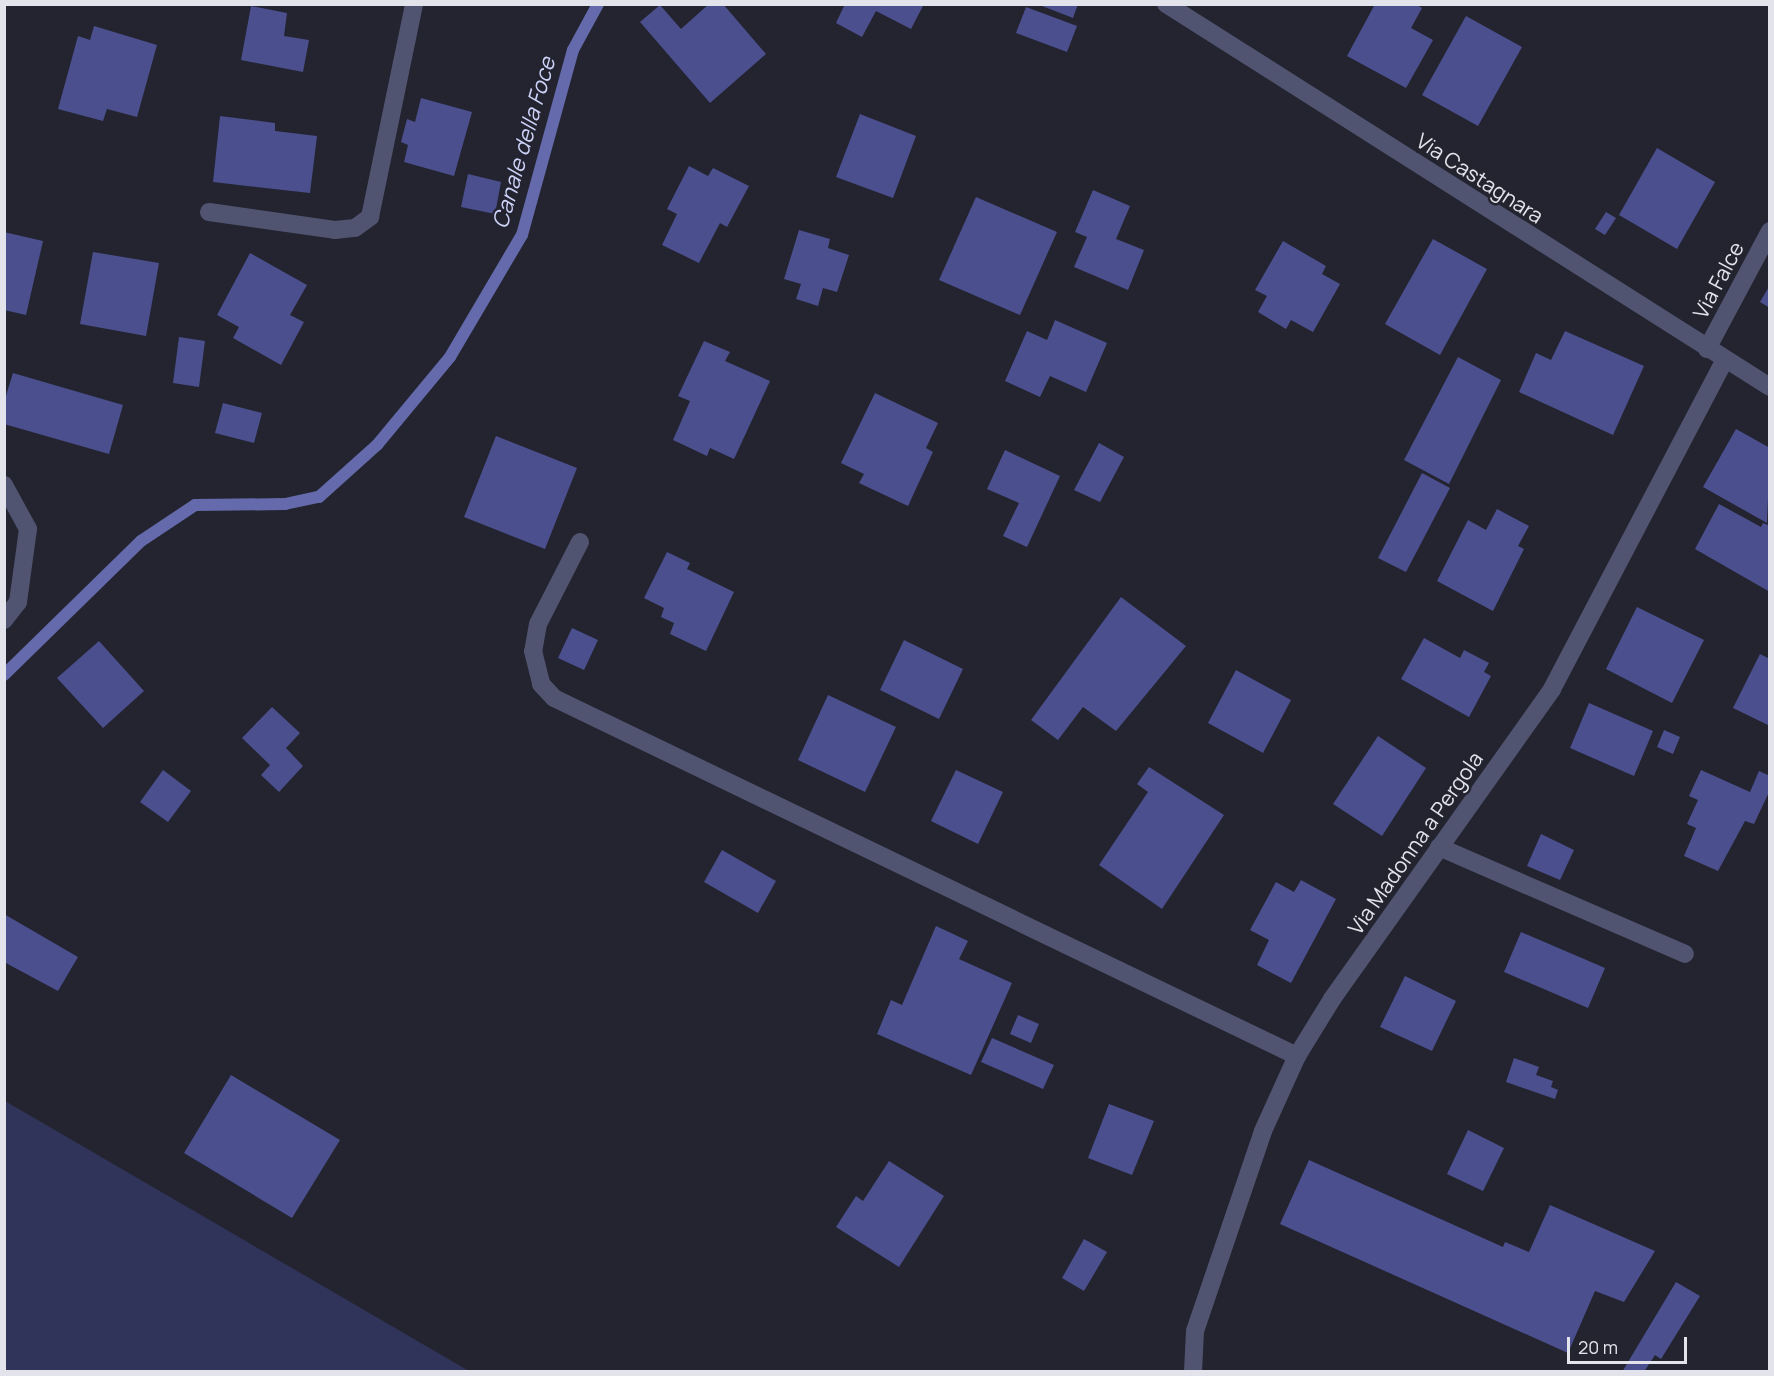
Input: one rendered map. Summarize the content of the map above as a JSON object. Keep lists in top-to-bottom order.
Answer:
{
  "streets": {
    "street": ["Via Castagnara", "Via Falce", "Via Madonna a Pergola"]
  },
  "crossings": [
    ["Via Castagnara", "Via Falce"],
    ["Via Castagnara", "Via Madonna a Pergola"]
  ],
  "water": ["Canale della Foce"],
  "scale_bar": "20 m"
}
